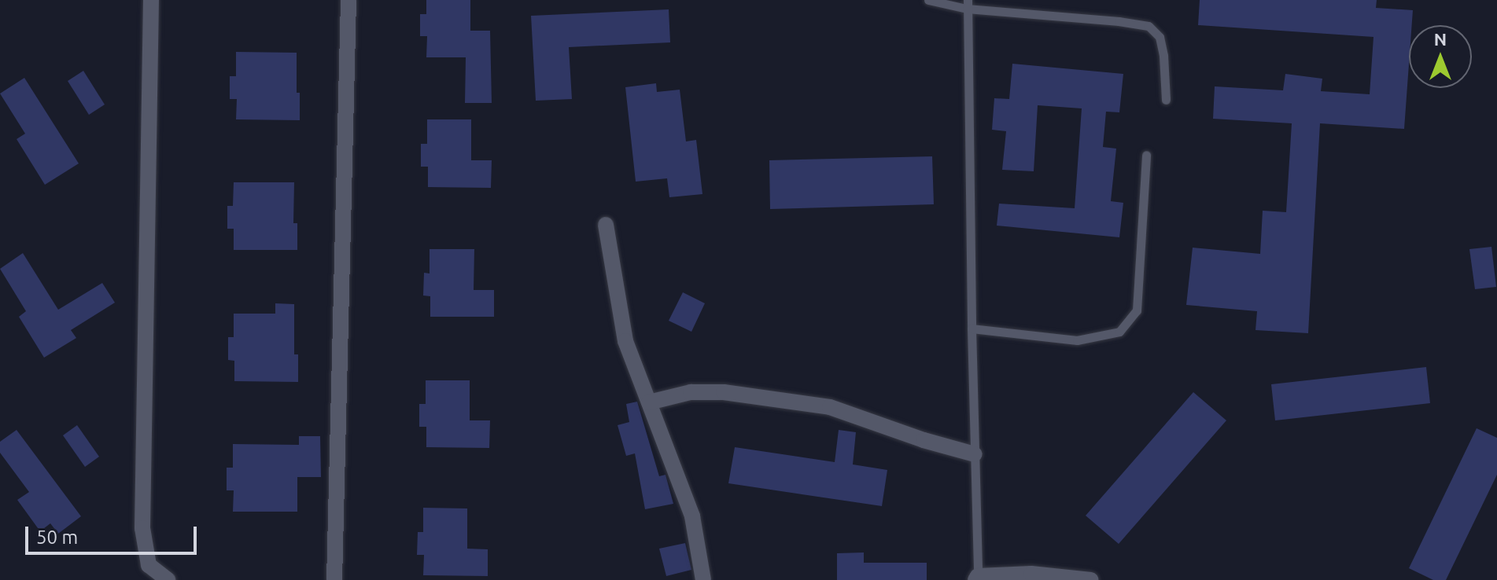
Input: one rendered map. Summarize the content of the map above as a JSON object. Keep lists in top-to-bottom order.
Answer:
{
  "scale_bar": "50 m",
  "north": "top"
}
